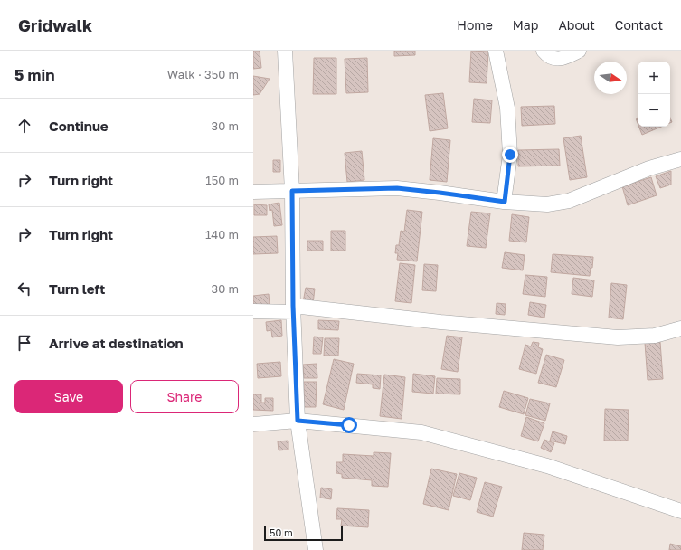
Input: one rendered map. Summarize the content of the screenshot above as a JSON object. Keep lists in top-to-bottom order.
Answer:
{
  "scale_bar": "50 m",
  "north": "right",
  "page": {
    "header": "Gridwalk",
    "nav": [
      "Home",
      "Map",
      "About",
      "Contact"
    ],
    "heading": ["5 min", "Walk · 350 m"],
    "map_buttons": ["+", "−"],
    "list": [
      ["Continue", "30 m"],
      ["Turn right", "150 m"],
      ["Turn right", "140 m"],
      ["Turn left", "30 m"],
      "Arrive at destination"
    ],
    "buttons": ["Save", "Share"],
    "scale": "50 m"
  }
}
